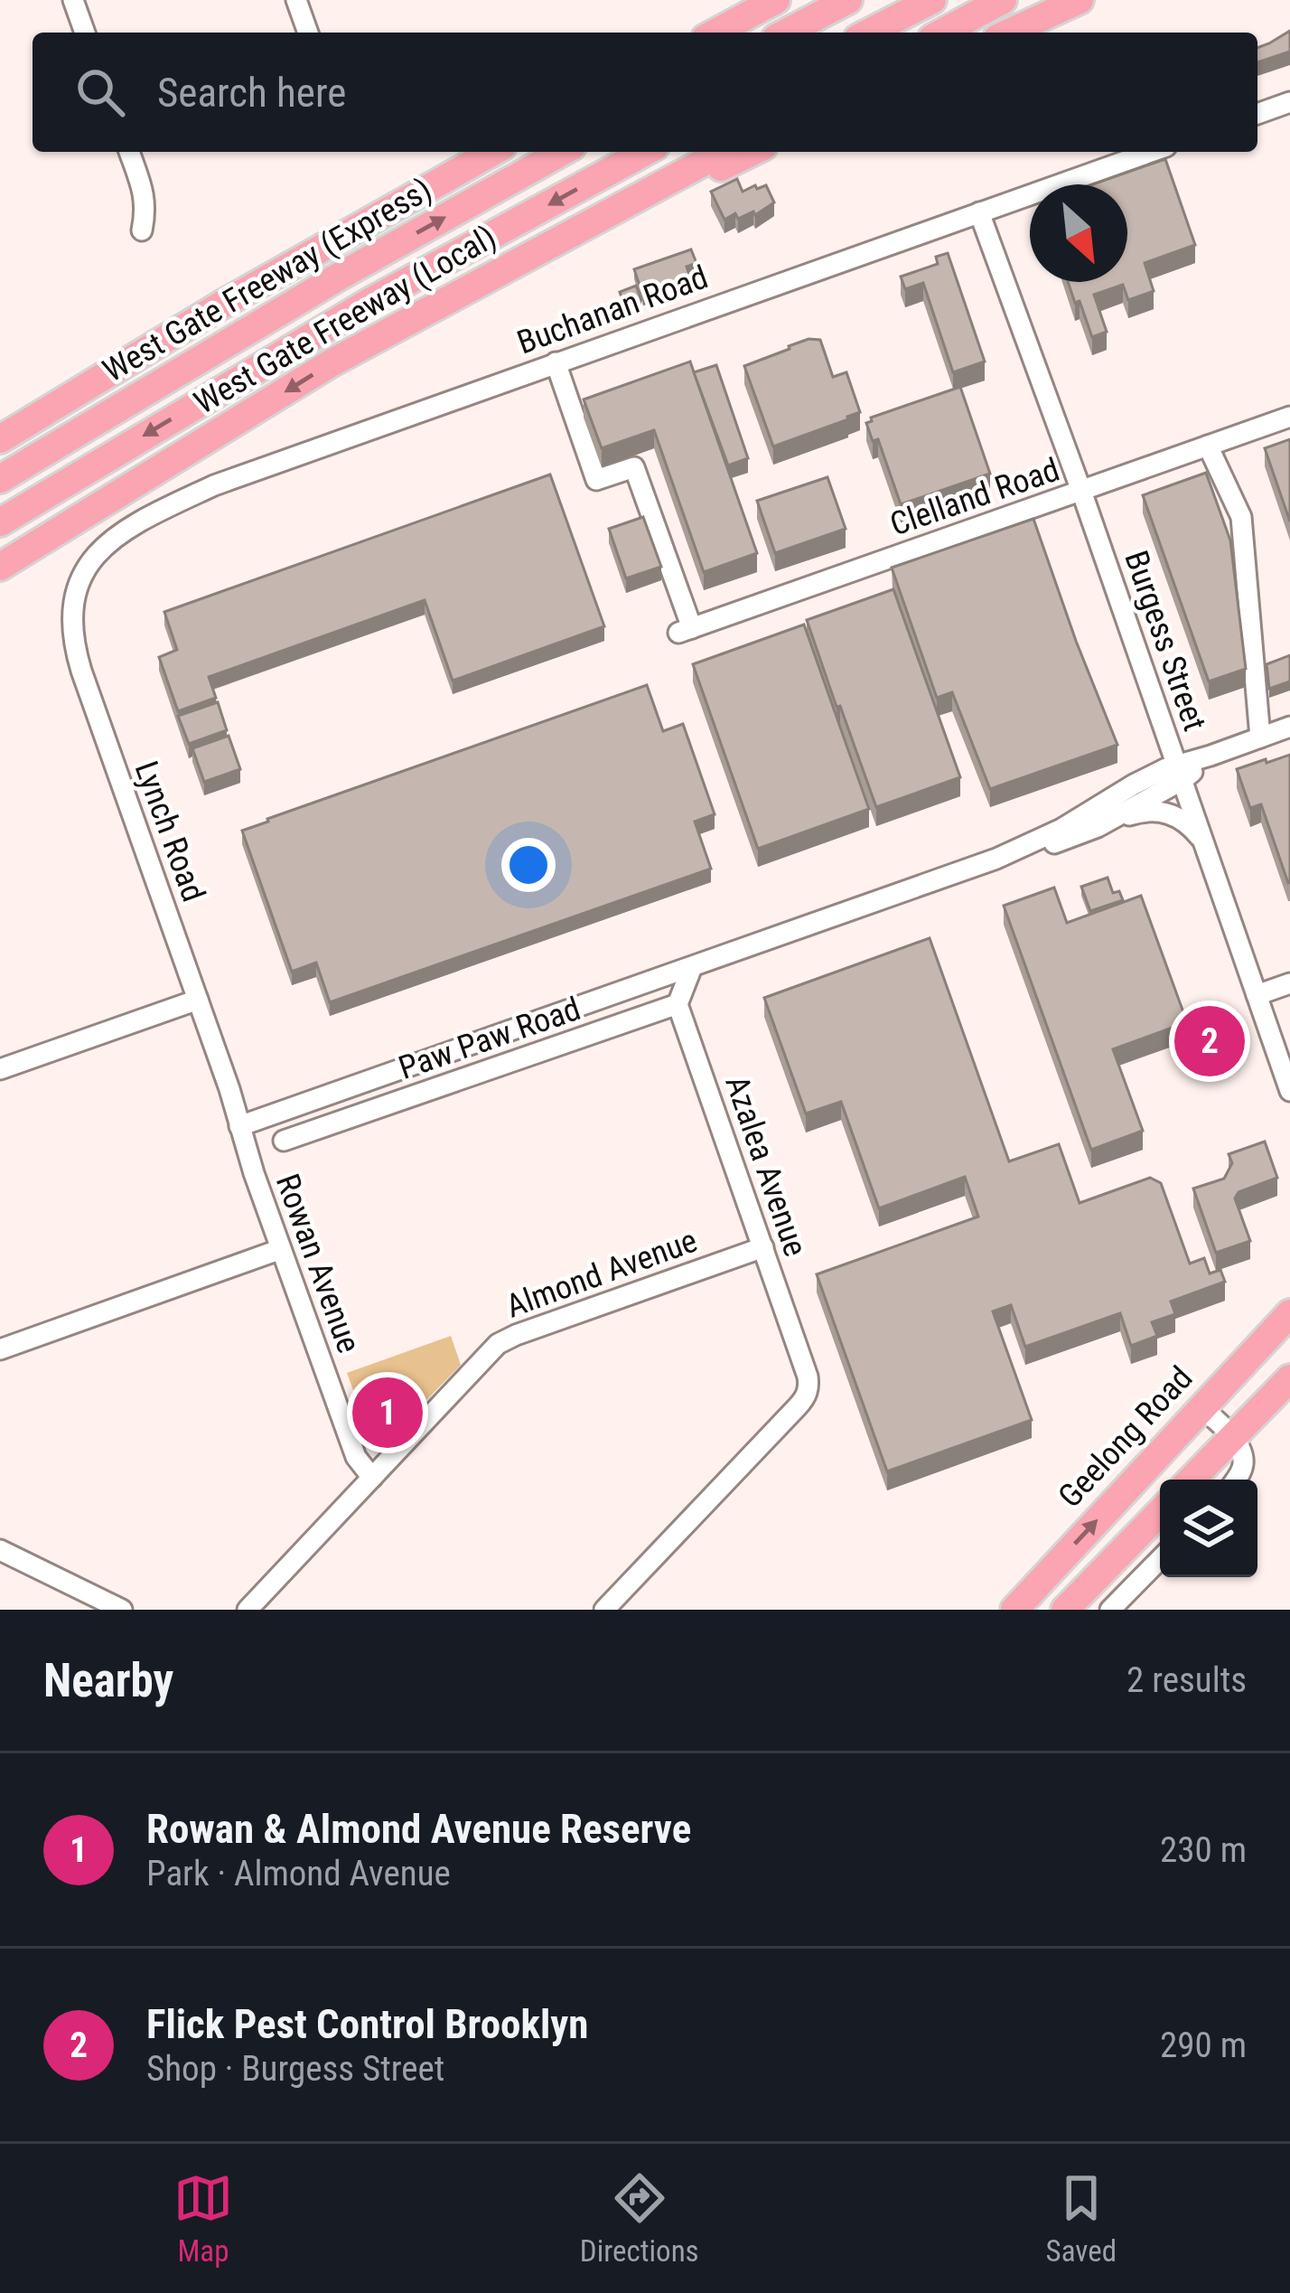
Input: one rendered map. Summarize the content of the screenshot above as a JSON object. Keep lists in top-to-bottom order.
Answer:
{
  "streets": {
    "highway": ["West Gate Freeway (Express)", "West Gate Freeway (Local)", "Geelong Road"],
    "street": [
      "Buchanan Road",
      "Clelland Road",
      "Burgess Street",
      "Lynch Road",
      "Paw Paw Road",
      "Azalea Avenue",
      "Rowan Avenue",
      "Almond Avenue"
    ]
  },
  "crossings": [
    ["Buchanan Road", "Clelland Road"],
    ["Buchanan Road", "Burgess Street"],
    ["Buchanan Road", "Lynch Road"],
    ["Clelland Road", "Burgess Street"],
    ["Burgess Street", "Paw Paw Road"],
    ["Lynch Road", "Paw Paw Road"],
    ["Lynch Road", "Rowan Avenue"],
    ["Paw Paw Road", "Azalea Avenue"],
    ["Paw Paw Road", "Rowan Avenue"],
    ["Azalea Avenue", "Almond Avenue"],
    ["Rowan Avenue", "Almond Avenue"]
  ],
  "north": "bottom right",
  "page": {
    "search": "Search here",
    "pins": ["2", "1"],
    "heading": ["Nearby", "2 results"],
    "list": [
      {
        "mark": "1",
        "name": "Rowan & Almond Avenue Reserve",
        "note": "Park · Almond Avenue",
        "value": "230 m"
      },
      {
        "mark": "2",
        "name": "Flick Pest Control Brooklyn",
        "note": "Shop · Burgess Street",
        "value": "290 m"
      }
    ],
    "nav": ["Map", "Directions", "Saved"]
  }
}
